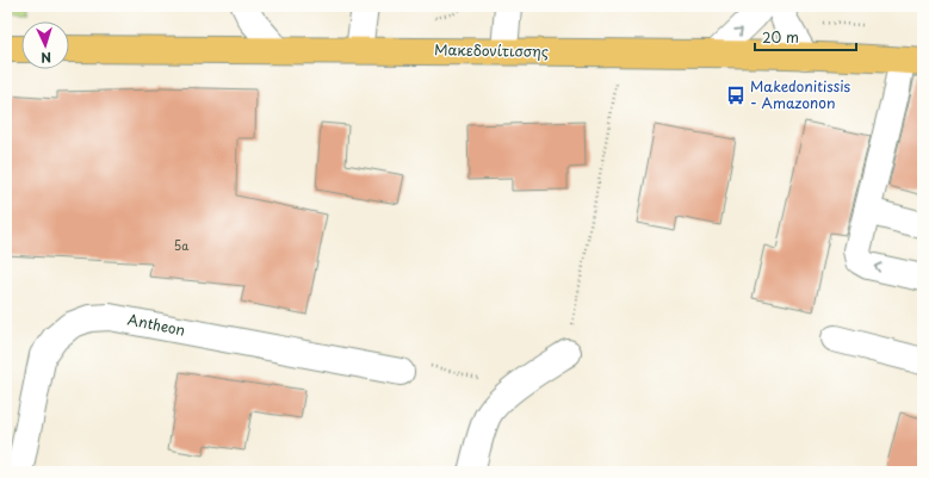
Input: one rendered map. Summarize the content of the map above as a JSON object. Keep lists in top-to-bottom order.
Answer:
{
  "streets": {
    "main road": ["Μακεδονίτισσης"],
    "street": ["Antheon"]
  },
  "places": {
    "bus stop": ["Makedonitissis - Amazonon"]
  },
  "house_numbers": ["5a"],
  "scale_bar": "20 m",
  "north": "bottom"
}
